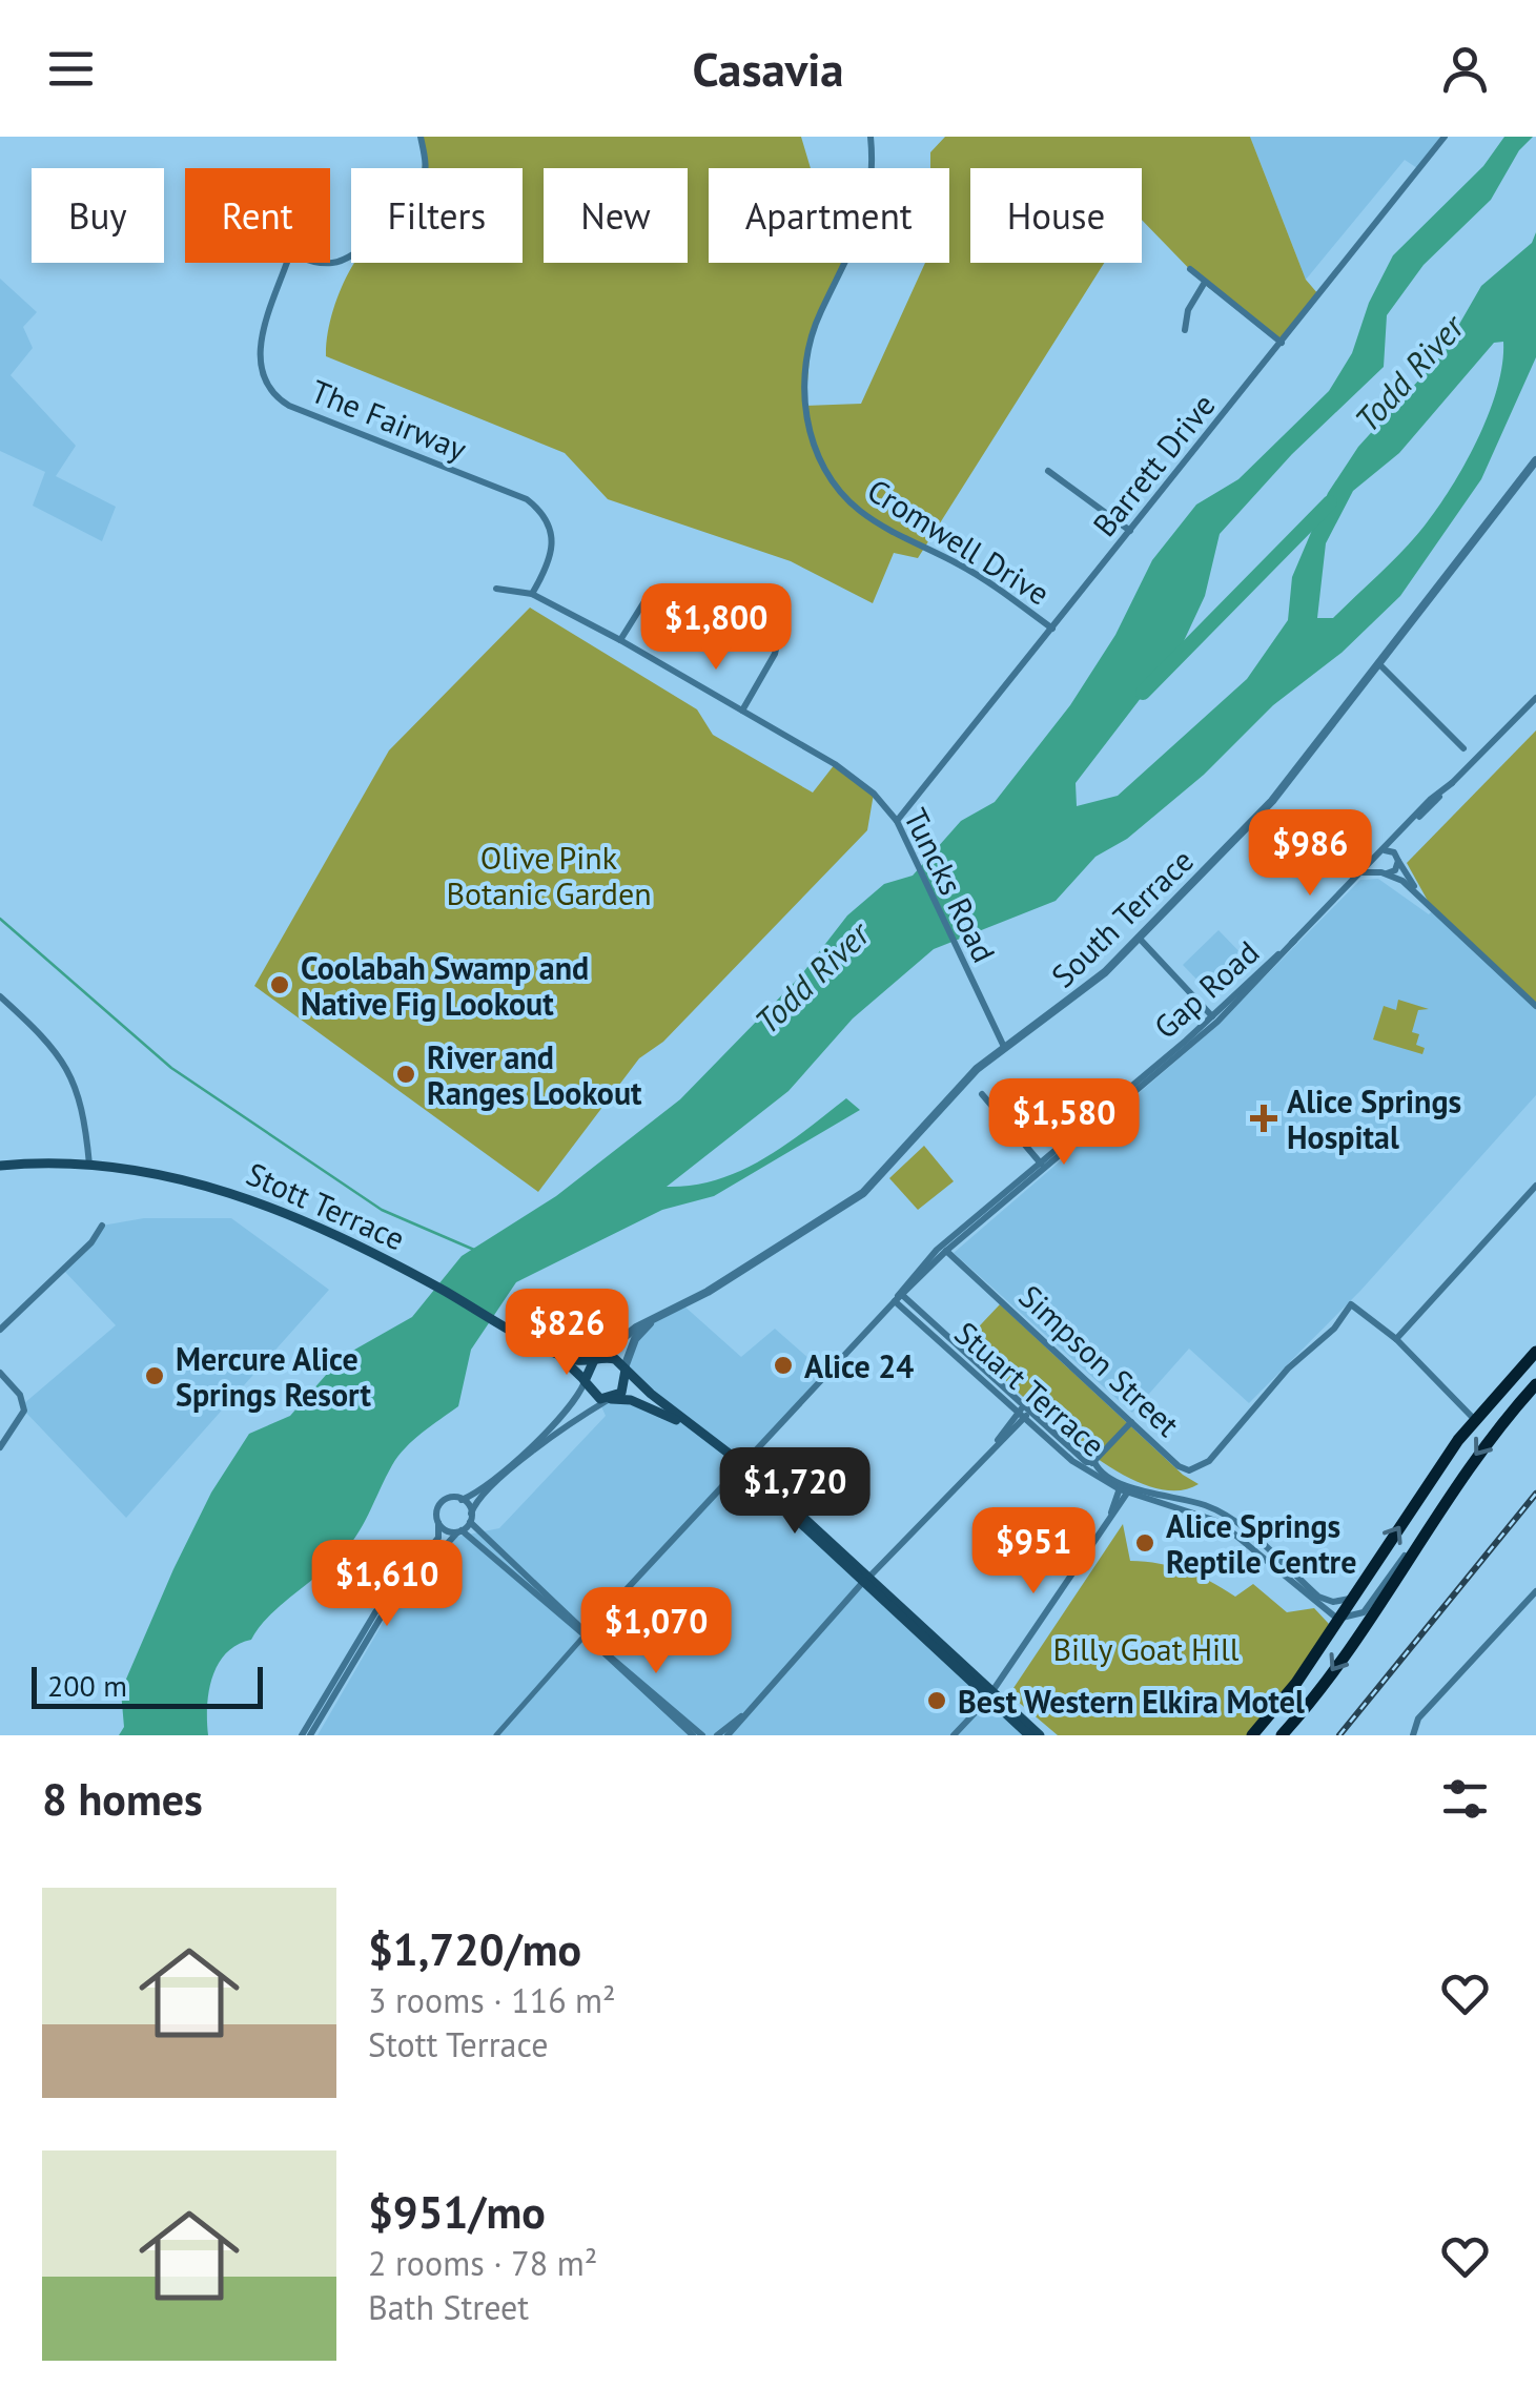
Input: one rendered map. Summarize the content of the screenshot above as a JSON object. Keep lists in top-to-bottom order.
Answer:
{
  "streets": {
    "main road": ["Stott Terrace"],
    "street": [
      "The Fairway",
      "Barrett Drive",
      "Cromwell Drive",
      "Tuncks Road",
      "South Terrace",
      "Gap Road",
      "Simpson Street",
      "Stuart Terrace"
    ]
  },
  "crossings": [
    ["The Fairway", "Tuncks Road"],
    ["Barrett Drive", "Cromwell Drive"],
    ["Barrett Drive", "Tuncks Road"],
    ["Tuncks Road", "South Terrace"],
    ["South Terrace", "Stott Terrace"],
    ["Gap Road", "Simpson Street"],
    ["Gap Road", "Stuart Terrace"]
  ],
  "water": ["Todd River"],
  "parks": ["Olive Pink Botanic Garden", "Billy Goat Hill"],
  "places": {
    "other": [
      "Coolabah Swamp and Native Fig Lookout",
      "River and Ranges Lookout",
      "Alice 24",
      "Mercure Alice Springs Resort",
      "Alice Springs Reptile Centre",
      "Best Western Elkira Motel"
    ],
    "health": ["Alice Springs Hospital"]
  },
  "scale_bar": "200 m",
  "page": {
    "header": "Casavia",
    "chip": [
      "Buy",
      "Rent",
      "Filters",
      "New",
      "Apartment",
      "House"
    ],
    "price": [
      "$1,800",
      "$986",
      "$1,580",
      "$826",
      "$1,720",
      "$951",
      "$1,610",
      "$1,070"
    ],
    "scale": "200 m",
    "heading": "8 homes",
    "list": [
      {
        "name": "$1,720/mo",
        "note": "3 rooms · 116 m² · Stott Terrace"
      },
      {
        "name": "$951/mo",
        "note": "2 rooms · 78 m² · Bath Street"
      }
    ]
  }
}
